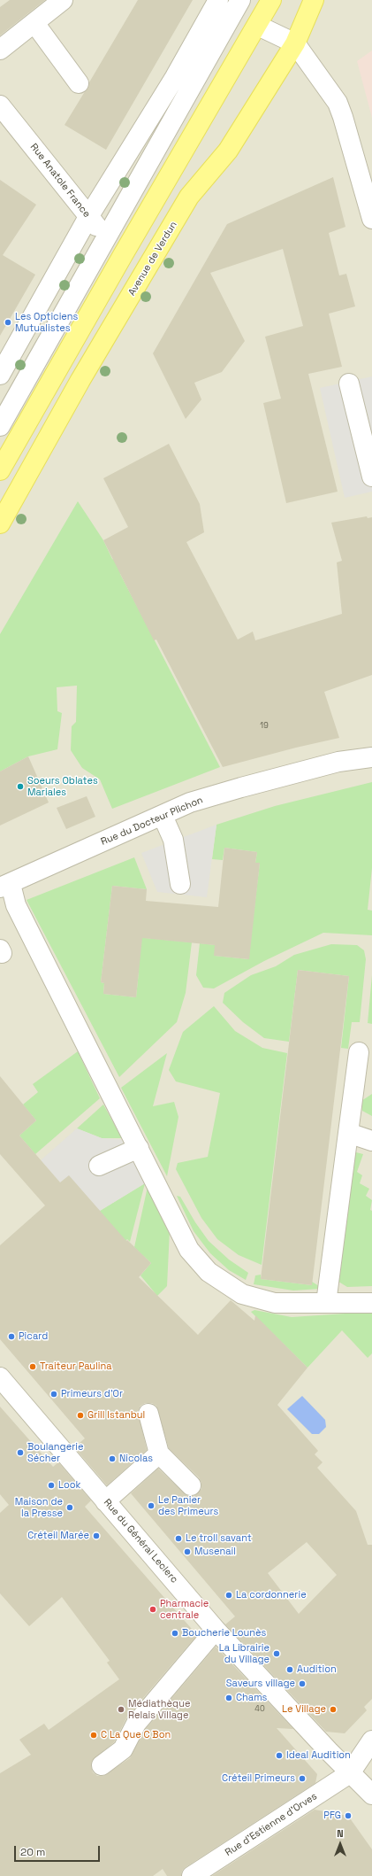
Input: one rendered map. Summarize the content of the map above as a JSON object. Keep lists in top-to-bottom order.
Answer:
{
  "streets": {
    "main road": ["Avenue de Verdun"],
    "street": [
      "Rue Anatole France",
      "Rue du Docteur Plichon",
      "Rue du Général Leclerc",
      "Rue d'Estienne d'Orves"
    ]
  },
  "crossings": [
    ["Rue du Général Leclerc", "Rue d'Estienne d'Orves"]
  ],
  "places": [
    "Les Opticiens Mutualistes",
    "Soeurs Oblates Mariales",
    "Picard",
    "Traiteur Paulina",
    "Primeurs d'Or",
    "Grill Istanbul",
    "Boulangerie Sécher",
    "Nicolas",
    "Look",
    "Le Panier des Primeurs",
    "Maison de la Presse",
    "Créteil Marée",
    "Le troll savant",
    "Musenail",
    "La cordonnerie",
    "Pharmacie centrale",
    "Boucherie Lounès",
    "La Librairie du Village",
    "Audition",
    "Saveurs village",
    "Chams",
    "Médiathèque Relais Village",
    "Le Village",
    "C La Que C Bon",
    "Ideal Audition",
    "Créteil Primeurs",
    "PFG"
  ],
  "house_numbers": ["19", "40"],
  "scale_bar": "20 m",
  "north": "top"
}
